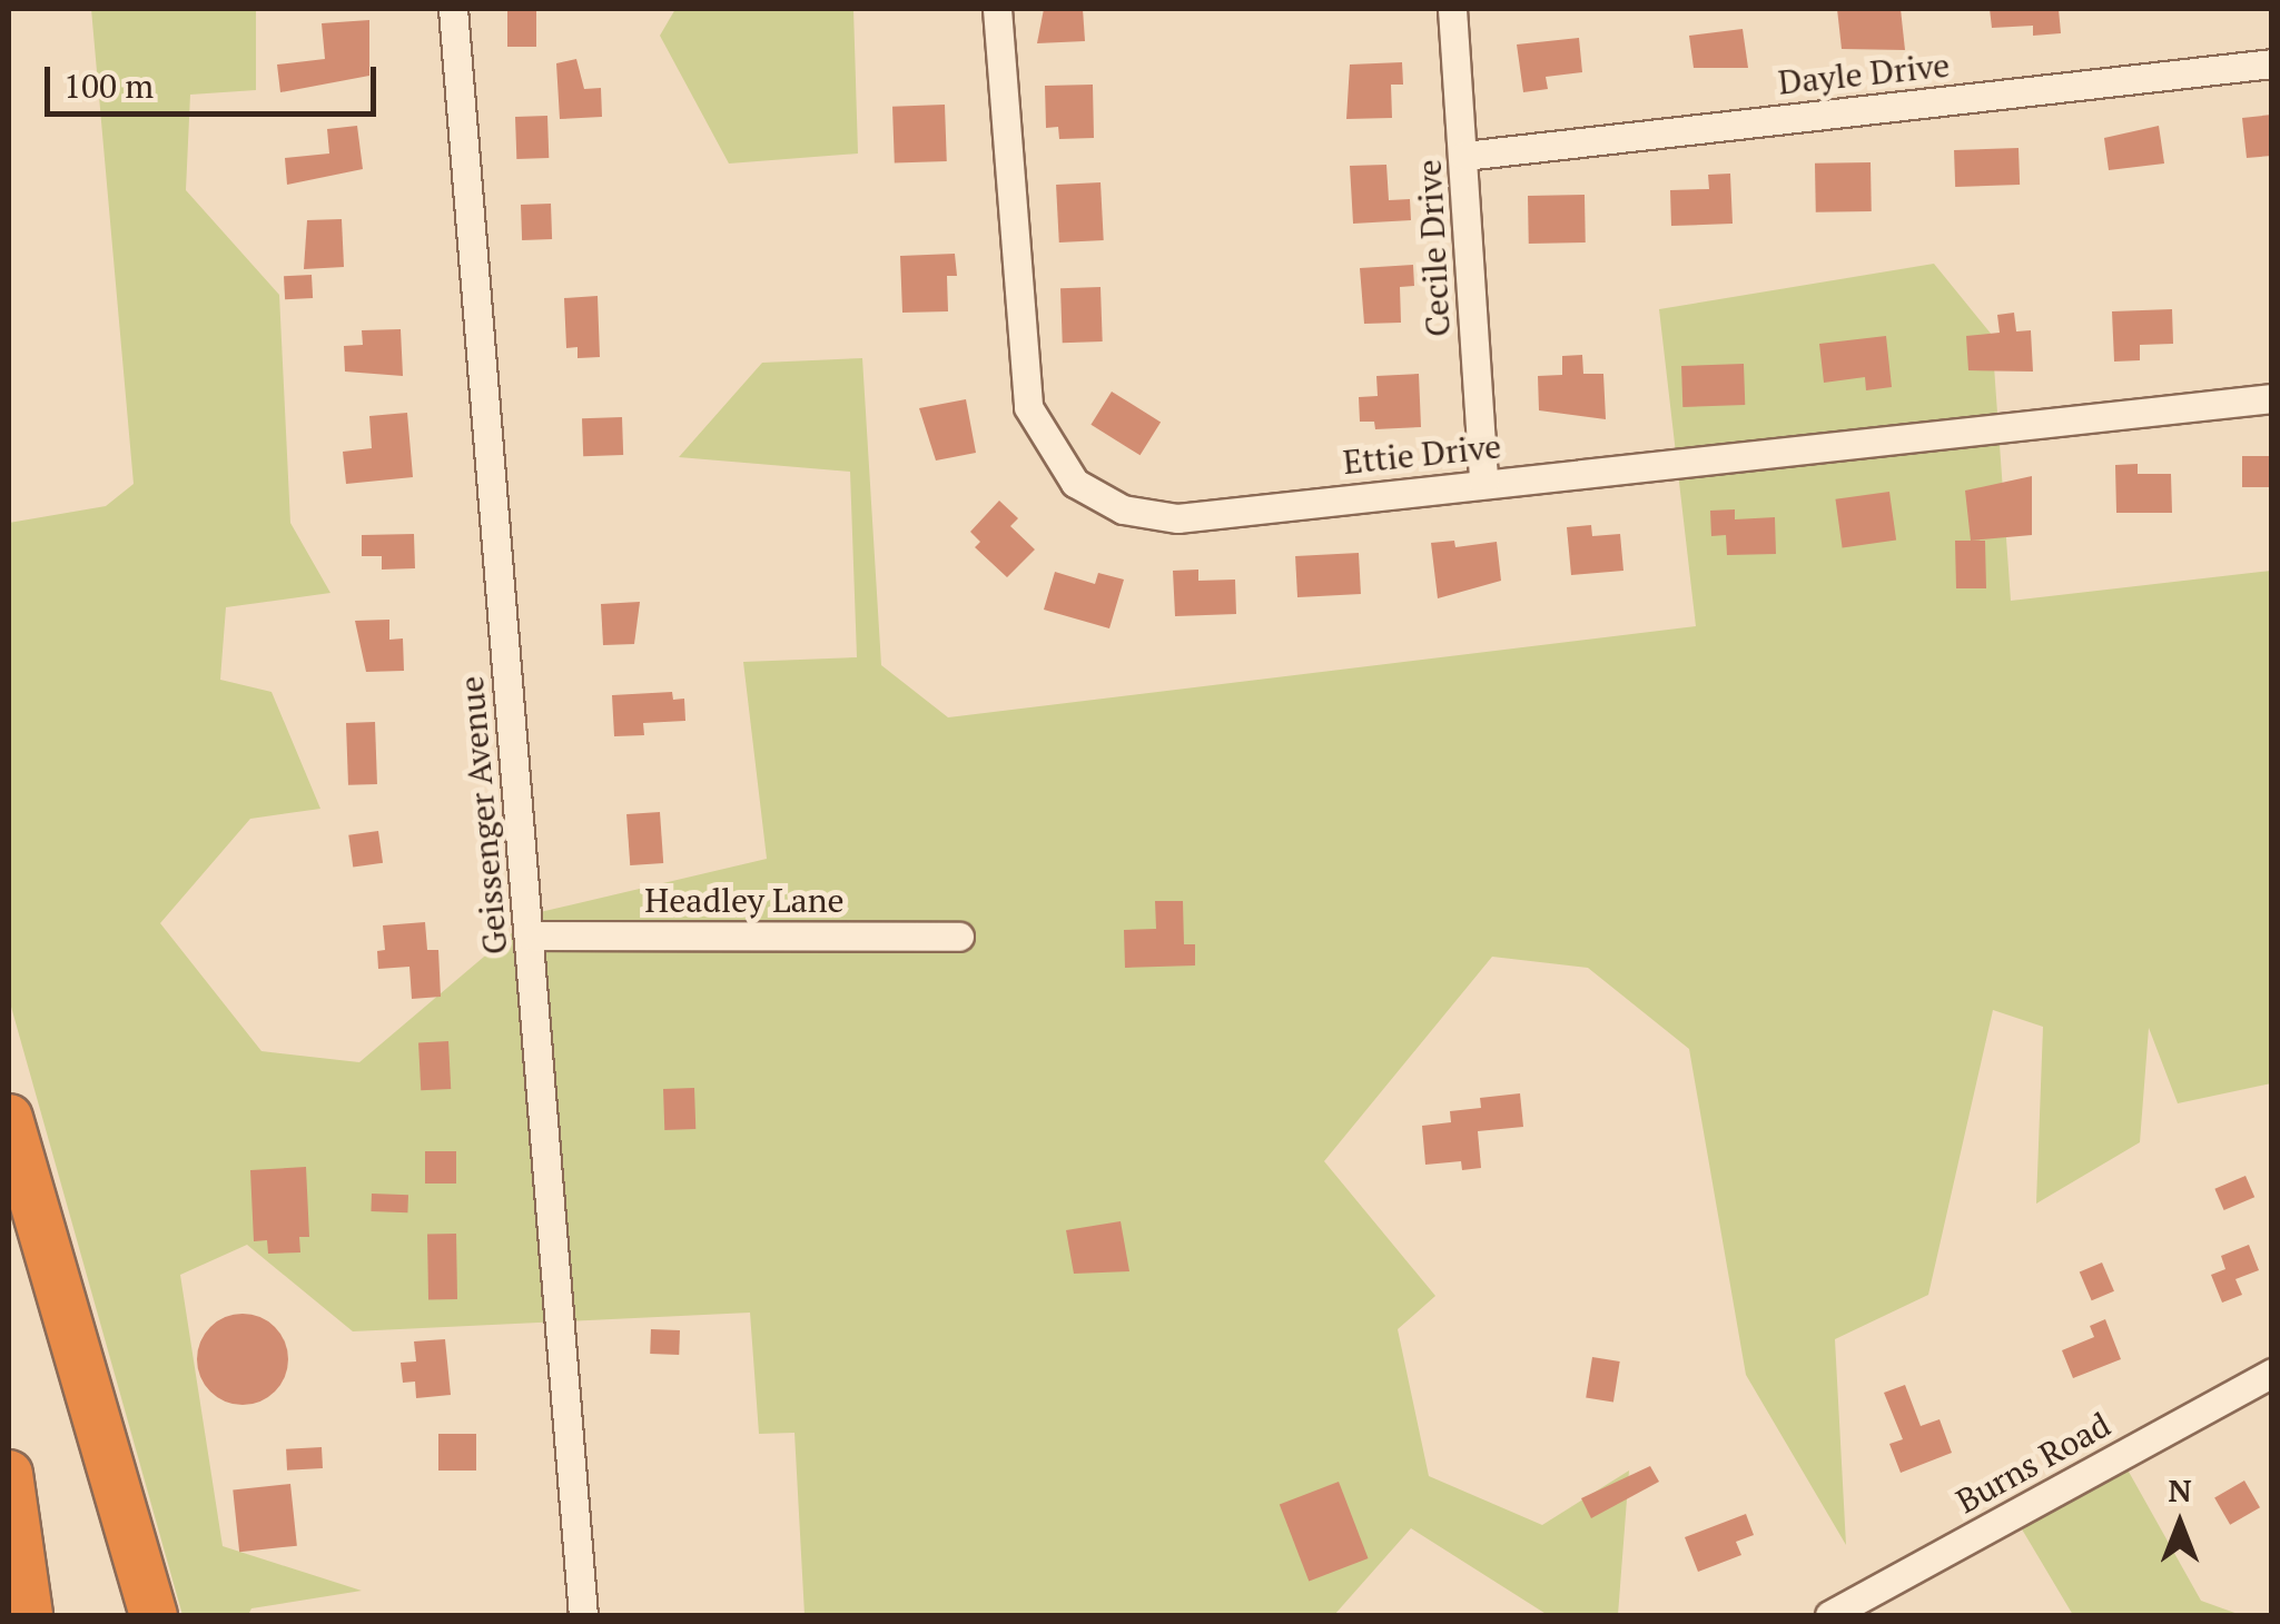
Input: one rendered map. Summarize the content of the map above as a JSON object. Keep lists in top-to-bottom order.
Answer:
{
  "streets": {
    "street": [
      "Dayle Drive",
      "Cecile Drive",
      "Ettie Drive",
      "Geissenger Avenue",
      "Headley Lane",
      "Burns Road"
    ]
  },
  "crossings": [
    ["Dayle Drive", "Cecile Drive"],
    ["Cecile Drive", "Ettie Drive"],
    ["Geissenger Avenue", "Headley Lane"]
  ],
  "scale_bar": "100 m",
  "north": "top"
}
